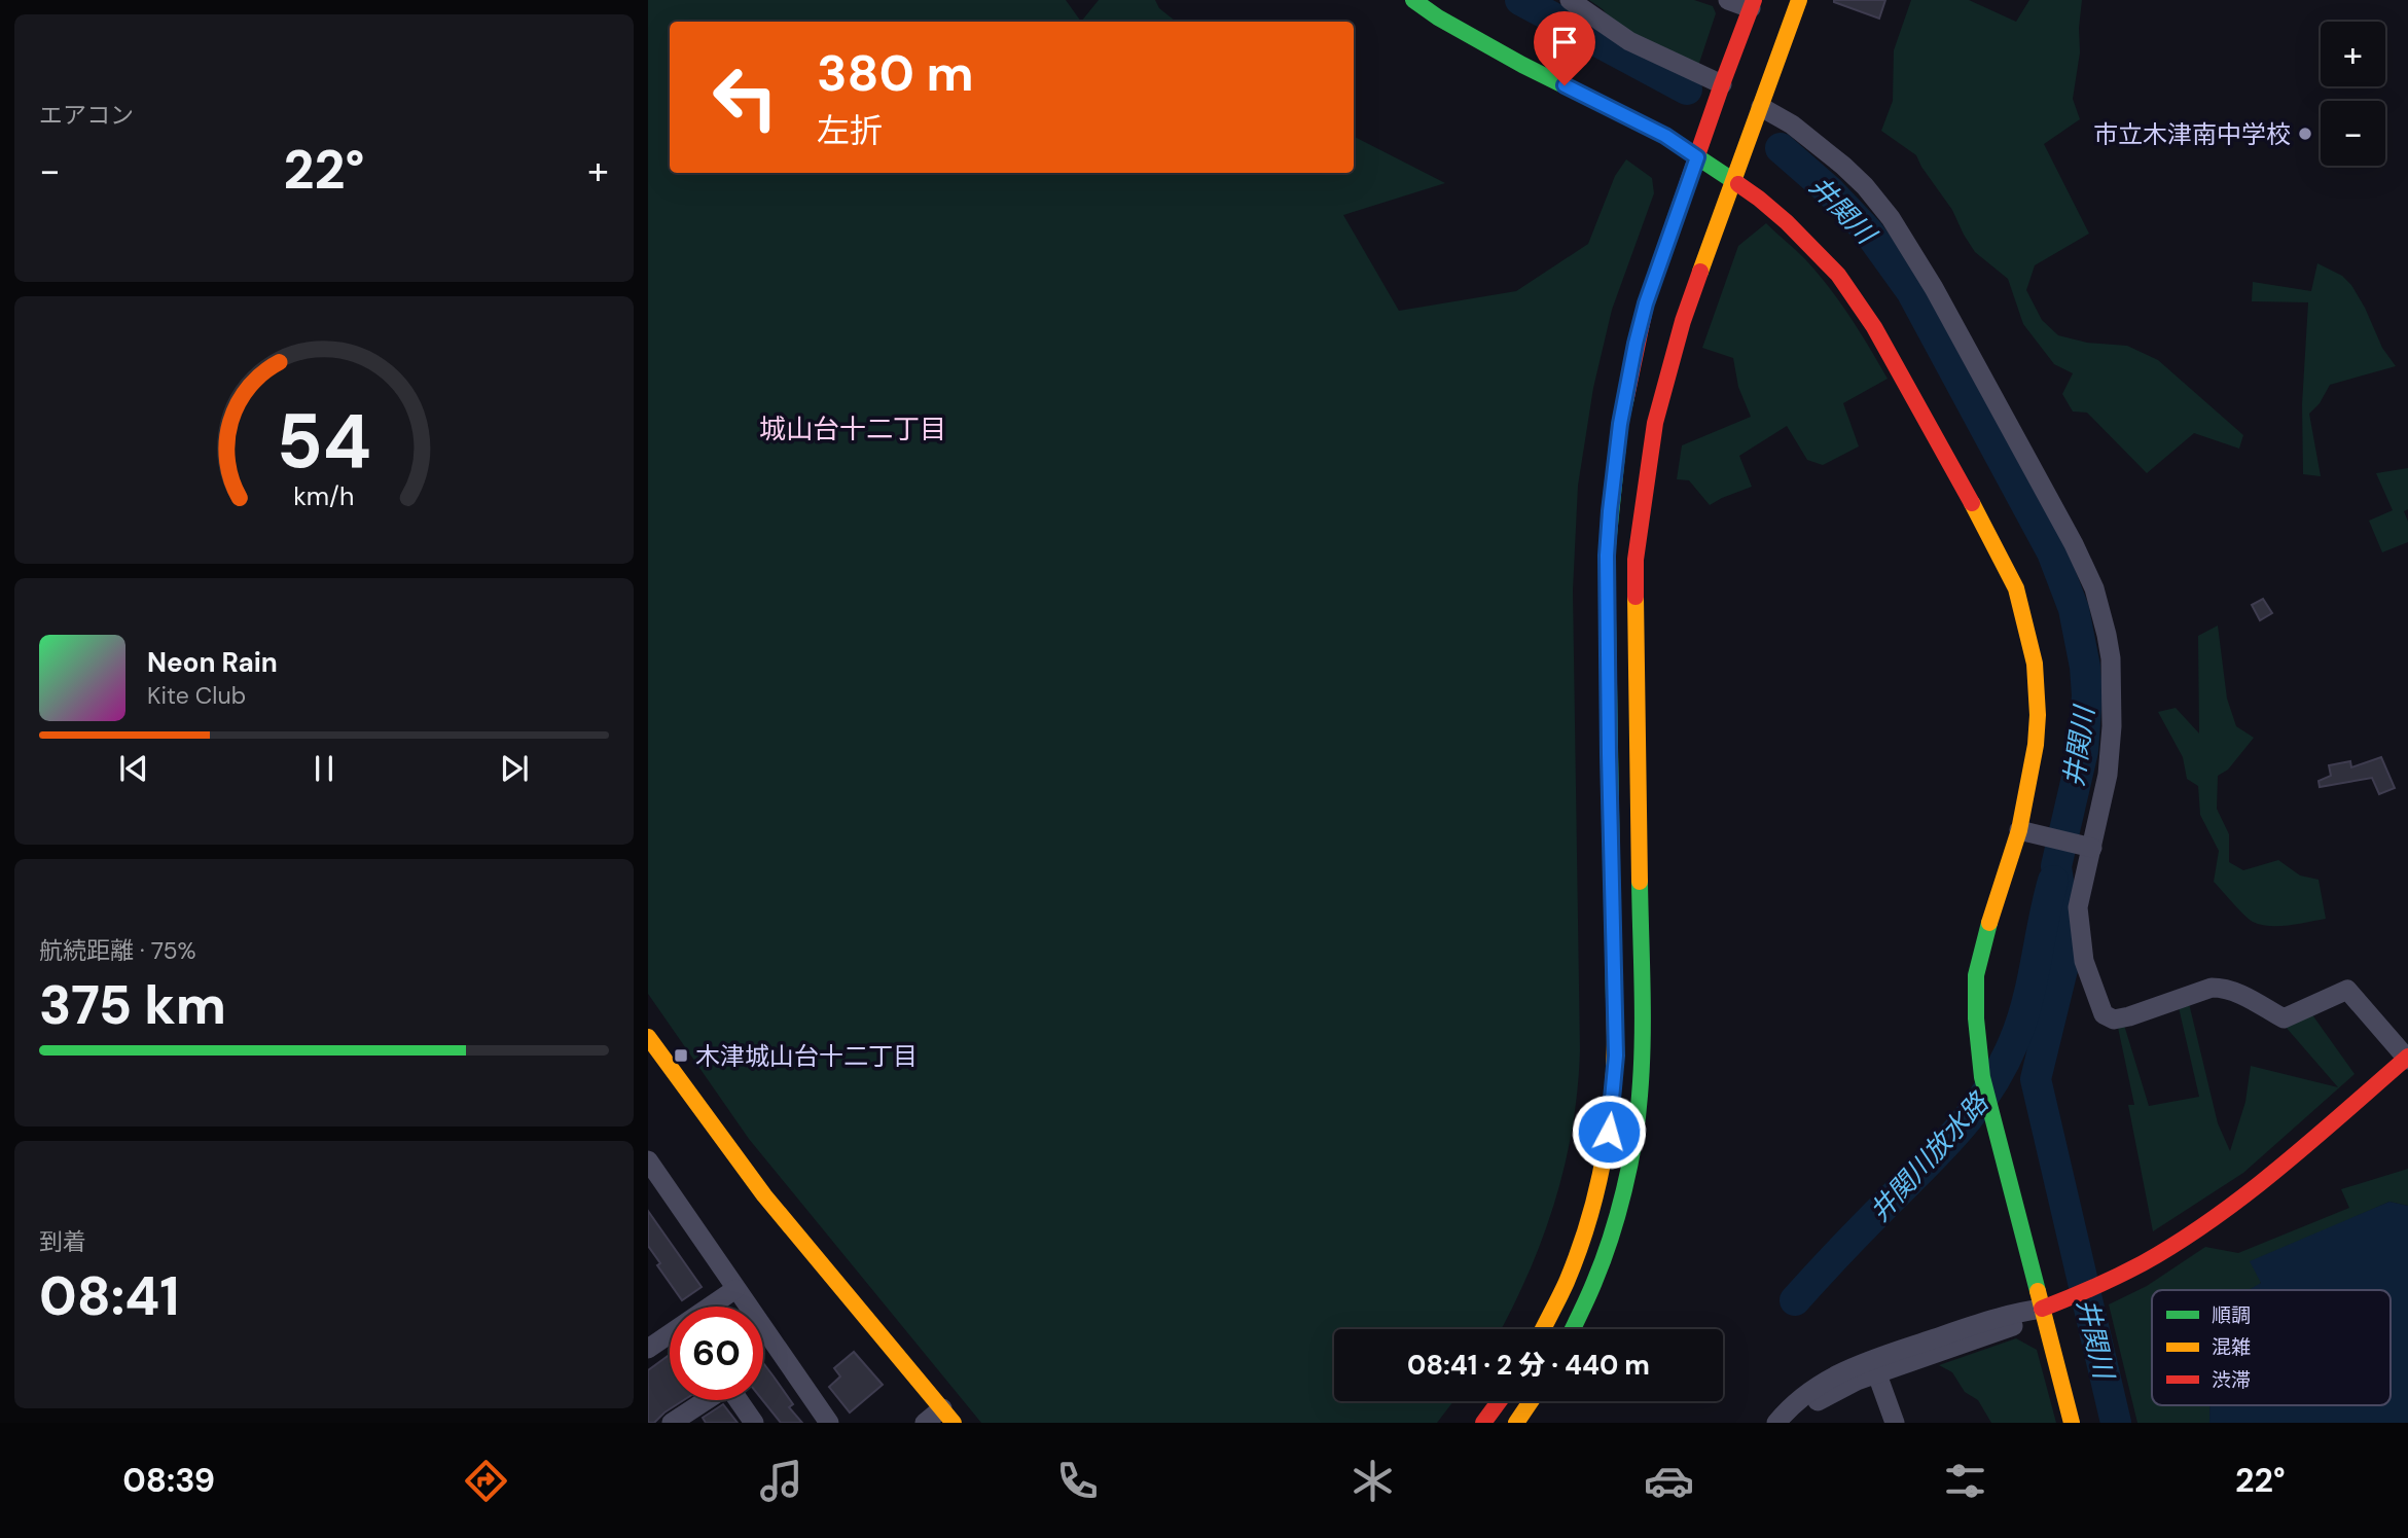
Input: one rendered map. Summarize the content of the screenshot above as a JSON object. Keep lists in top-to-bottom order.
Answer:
{
  "districts": ["城山台十二丁目"],
  "water": ["井関川", "井関川放水路"],
  "places": {
    "other": ["市立木津南中学校"],
    "transit": ["木津城山台十二丁目"]
  },
  "legend": ["順調", "混雑", "渋滞"],
  "page": {
    "tile": [
      "エアコン",
      ["航続距離 · 75%", "375 km"],
      ["到着", "08:41"]
    ],
    "map_buttons": ["+", "−"],
    "turn": ["380 m", "左折"],
    "heat": ["−", "22°", "+"],
    "song": ["Neon Rain", "Kite Club"],
    "limit": "60",
    "trip": "08:41 · 2 分 · 440 m",
    "tabs": ["08:39", "22°"],
    "gauge": ["54", "km/h"]
  }
}
